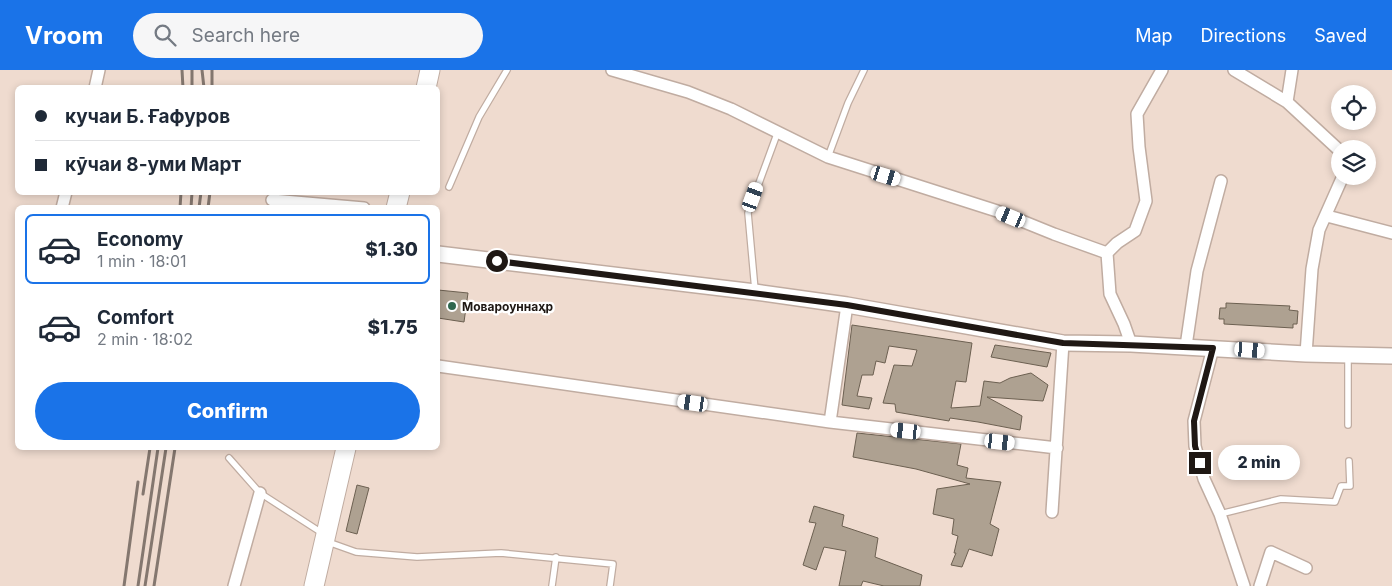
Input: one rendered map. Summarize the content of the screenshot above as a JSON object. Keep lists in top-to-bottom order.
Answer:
{
  "places": ["Мовароуннаҳр"],
  "page": {
    "header": "Vroom",
    "search": "Search here",
    "nav": ["Map", "Directions", "Saved"],
    "banner": ["кучаи Б. Ғафуров", "кӯчаи 8-уми Март"],
    "list": [
      {
        "name": "Economy",
        "note": "1 min · 18:01",
        "value": "$1.30"
      },
      {
        "name": "Comfort",
        "note": "2 min · 18:02",
        "value": "$1.75"
      }
    ],
    "buttons": "Confirm",
    "bubble": "2 min"
  }
}
